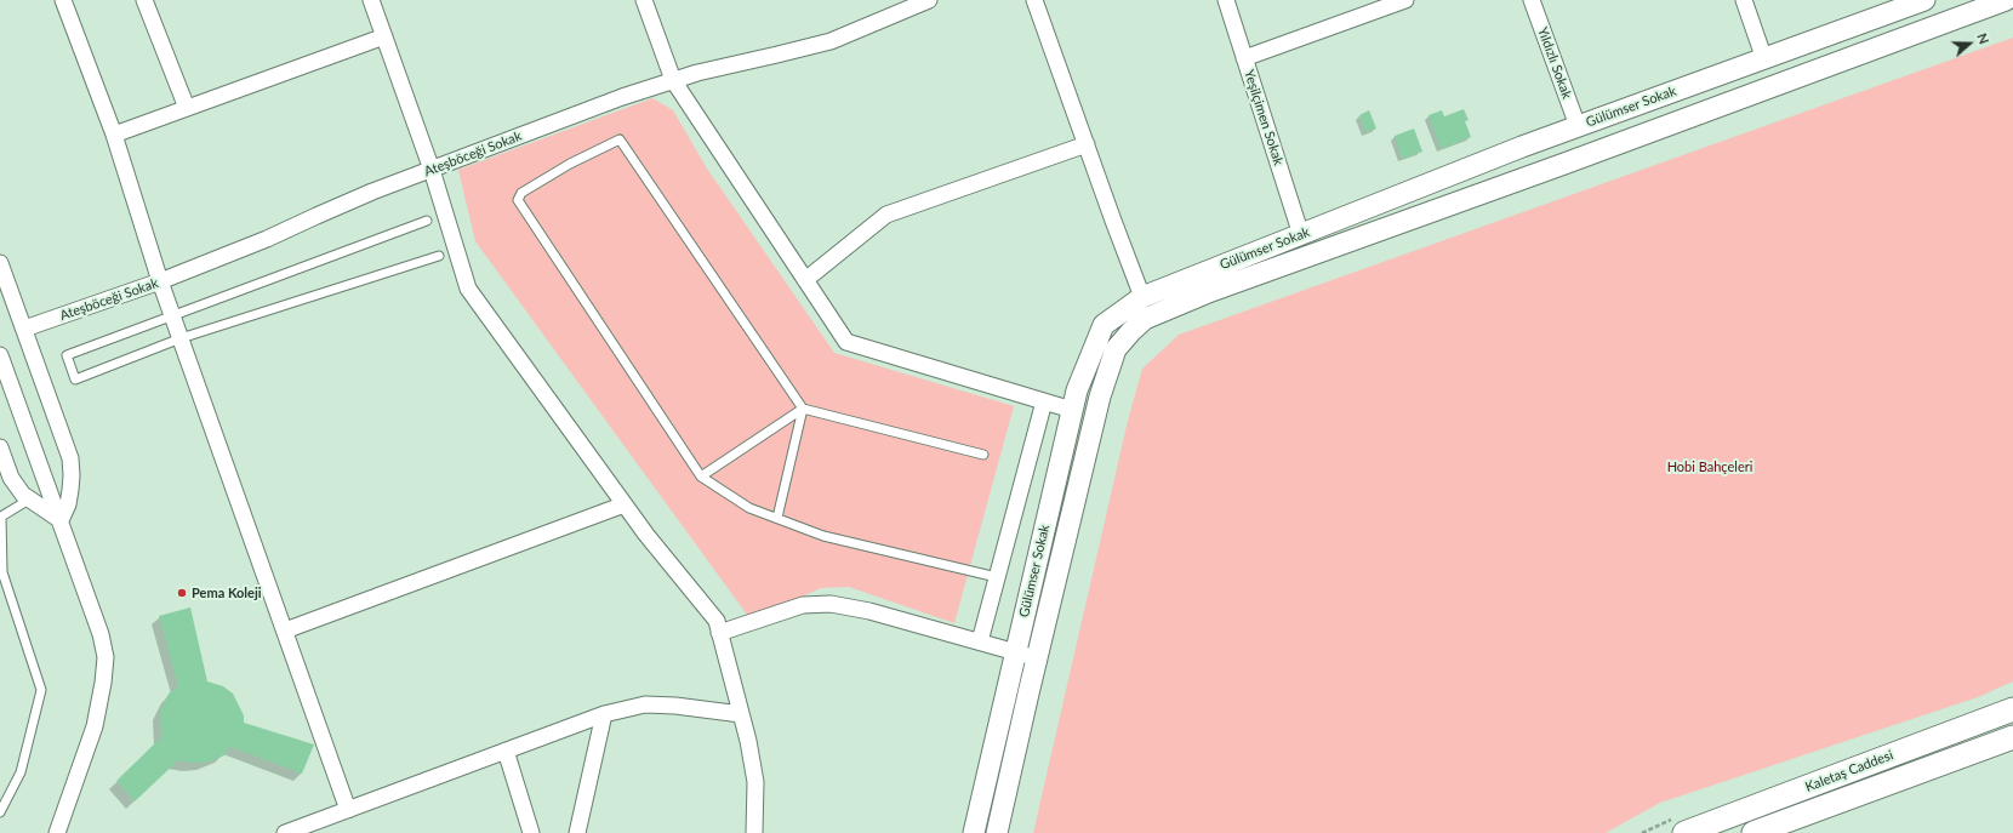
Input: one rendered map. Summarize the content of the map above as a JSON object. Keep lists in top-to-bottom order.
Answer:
{
  "streets": {
    "main road": ["Kaletaş Caddesi"],
    "street": [
      "Yıldızlı Sokak",
      "Gülümser Sokak",
      "Yeşilçimen Sokak",
      "Ateşböceği Sokak"
    ]
  },
  "crossings": [
    ["Yıldızlı Sokak", "Gülümser Sokak"],
    ["Gülümser Sokak", "Yeşilçimen Sokak"]
  ],
  "parks": ["Hobi Bahçeleri"],
  "places": ["Pema Koleji"],
  "north": "right"
}
